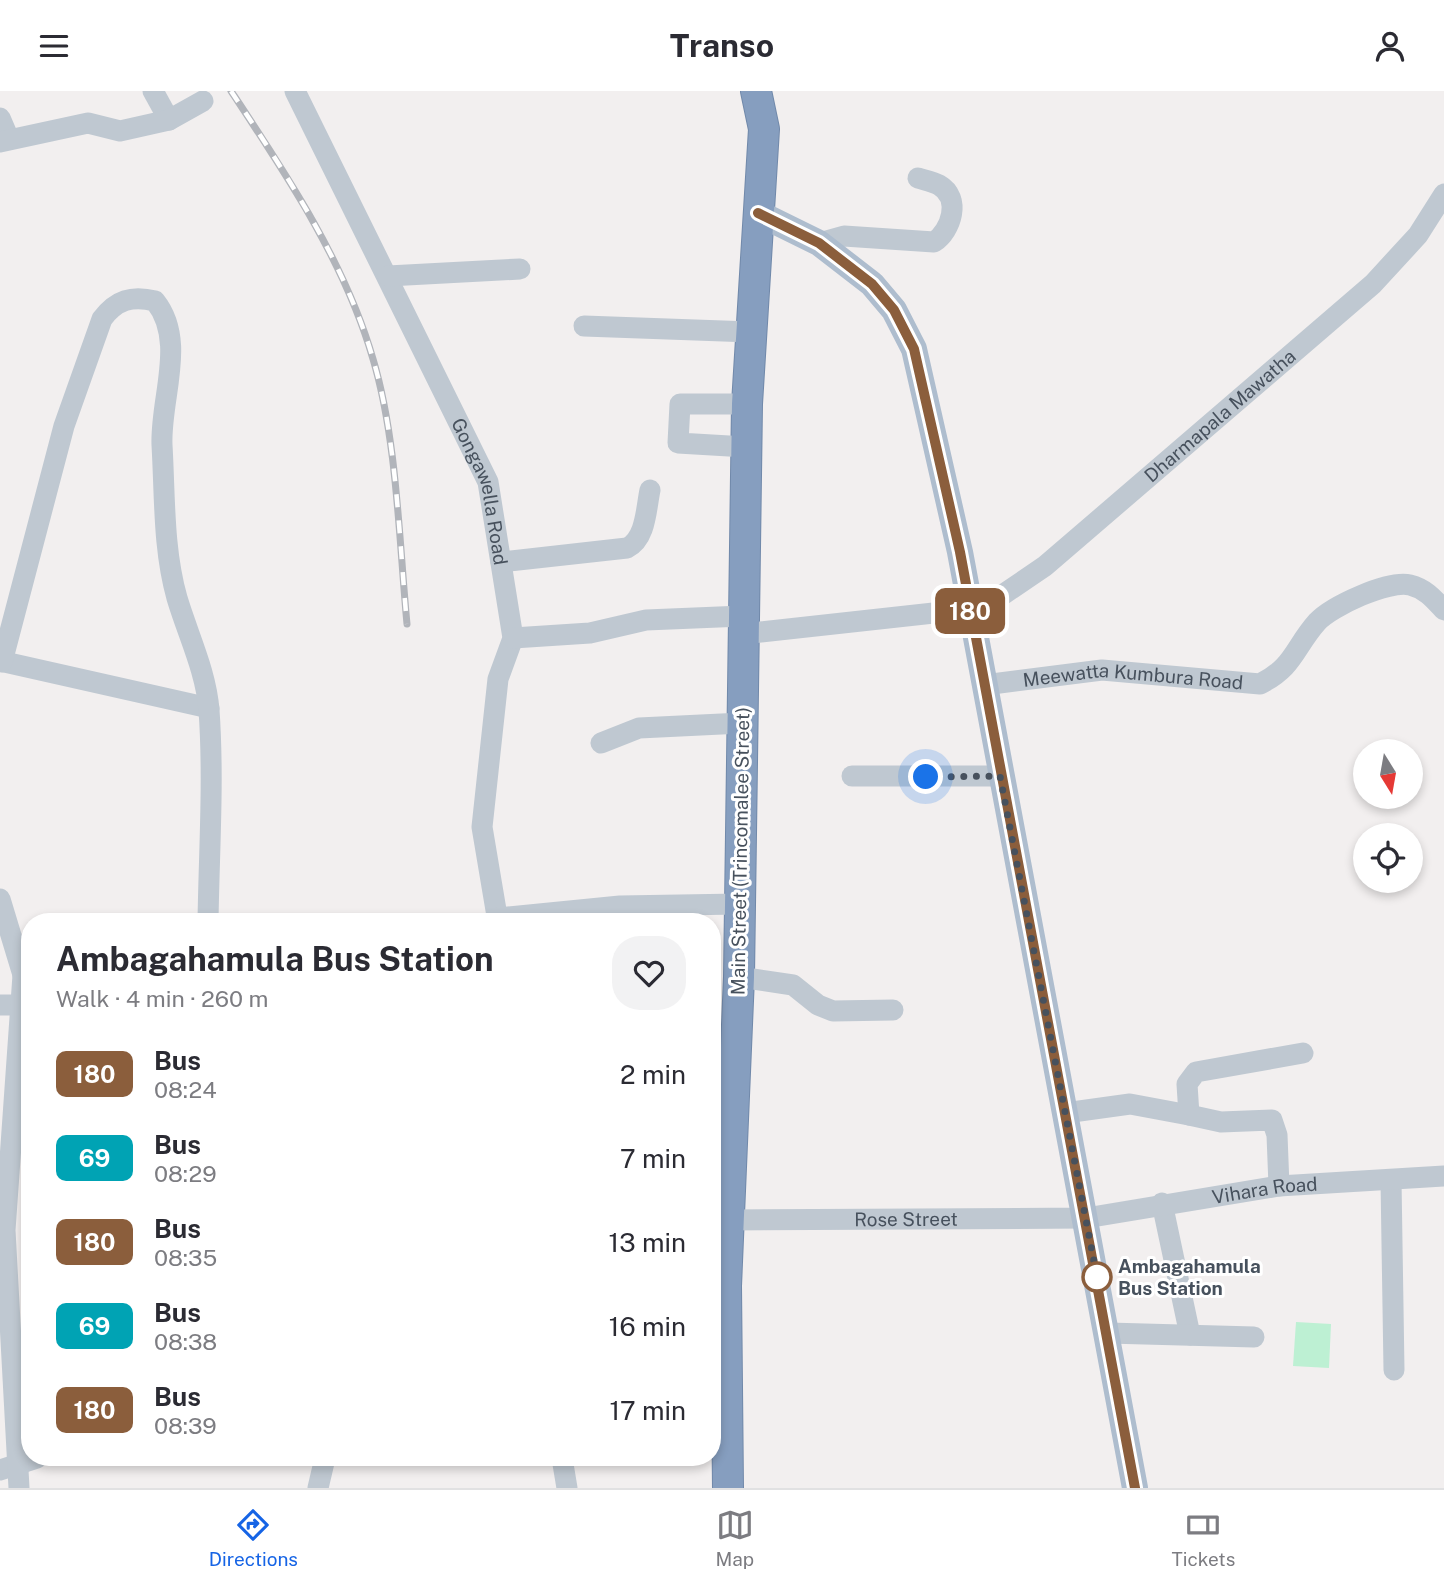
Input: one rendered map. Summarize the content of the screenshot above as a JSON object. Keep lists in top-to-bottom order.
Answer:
{
  "streets": {
    "highway": ["Main Street (Trincomalee Street)"],
    "street": [
      "Dharmapala Mawatha",
      "Gongawella Road",
      "Meewatta Kumbura Road",
      "Vihara Road",
      "Rose Street"
    ]
  },
  "crossings": [
    ["Dharmapala Mawatha", "Gongawella Road"],
    ["Dharmapala Mawatha", "Main Street (Trincomalee Street)"],
    ["Main Street (Trincomalee Street)", "Rose Street"],
    ["Vihara Road", "Rose Street"]
  ],
  "places": ["Ambagahamula Bus Station"],
  "lines": ["bus line 180"],
  "north": "bottom",
  "page": {
    "header": "Transo",
    "on_map": "180",
    "heading": ["Ambagahamula Bus Station", "Walk · 4 min · 260 m"],
    "list": [
      {
        "mark": "180",
        "name": "Bus",
        "note": "08:24",
        "value": "2 min"
      },
      {
        "mark": "69",
        "name": "Bus",
        "note": "08:29",
        "value": "7 min"
      },
      {
        "mark": "180",
        "name": "Bus",
        "note": "08:35",
        "value": "13 min"
      },
      {
        "mark": "69",
        "name": "Bus",
        "note": "08:38",
        "value": "16 min"
      },
      {
        "mark": "180",
        "name": "Bus",
        "note": "08:39",
        "value": "17 min"
      }
    ],
    "tabs": ["Directions", "Map", "Tickets"]
  }
}
